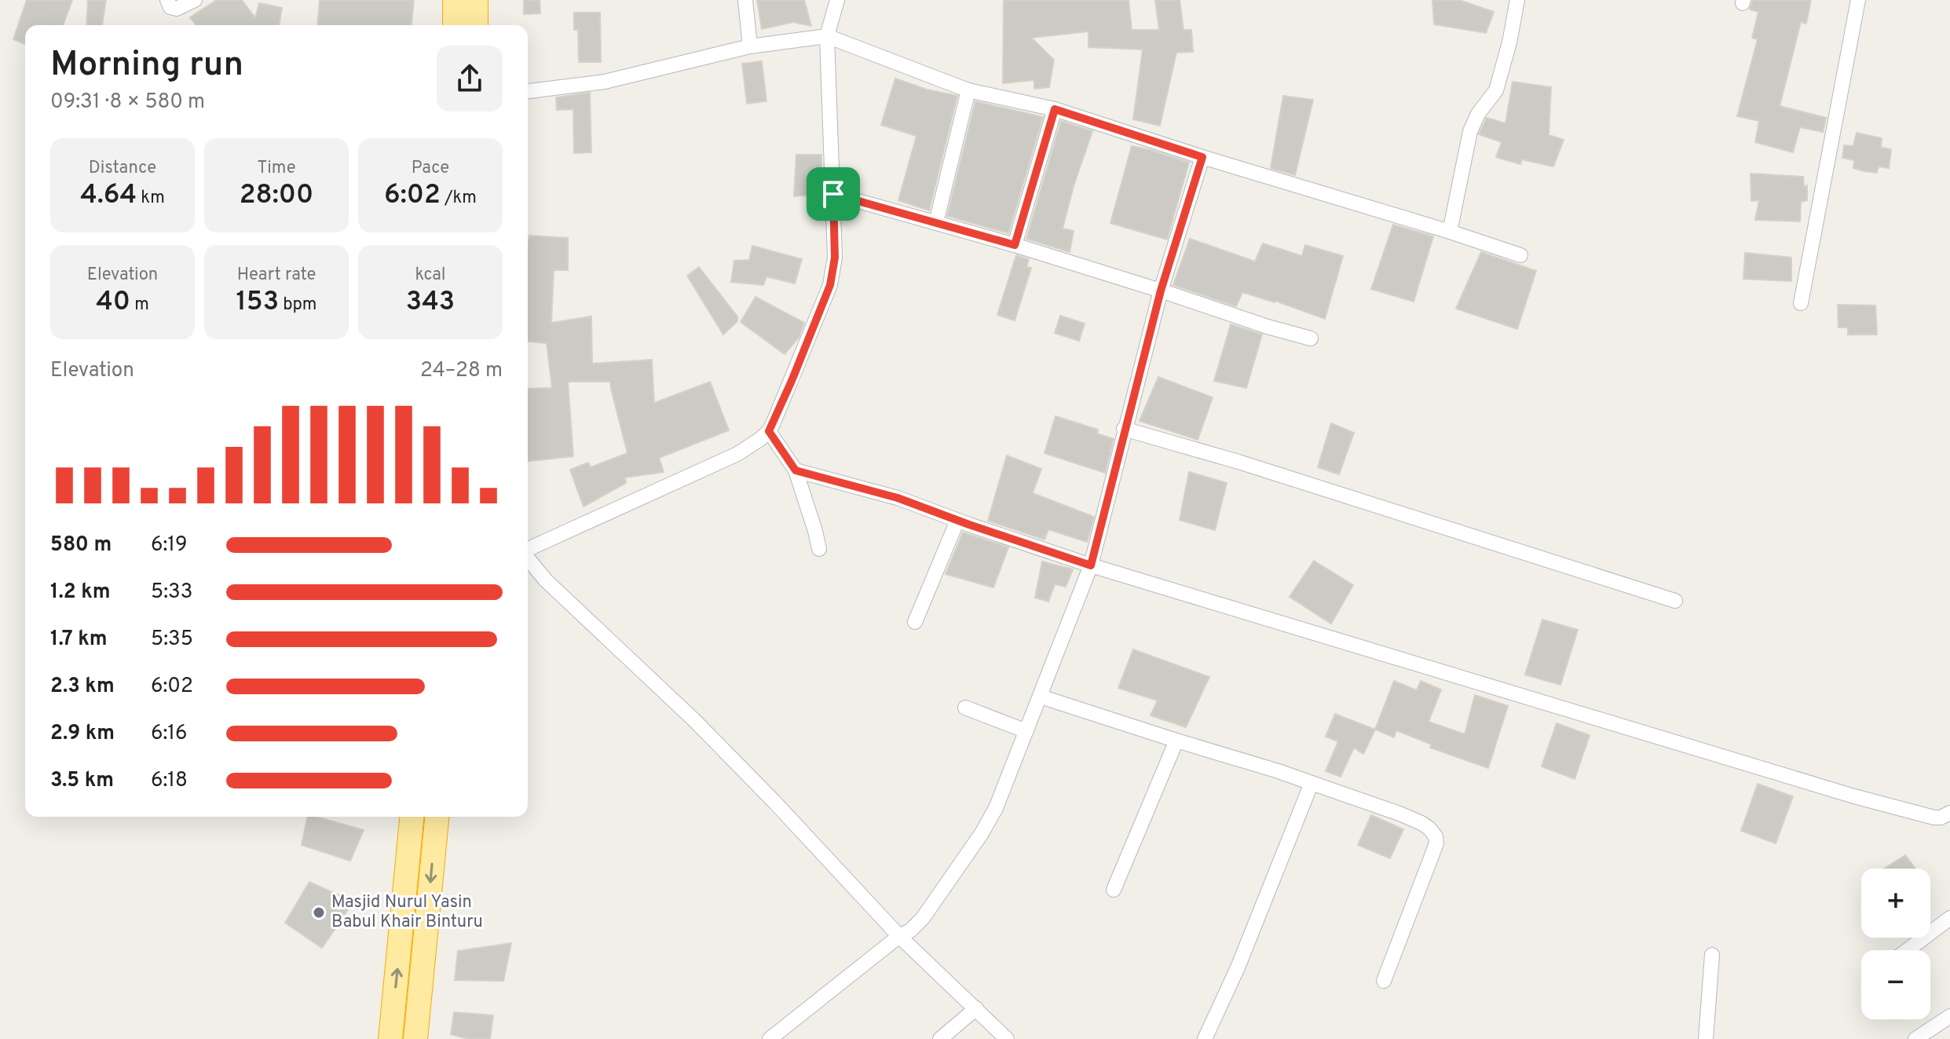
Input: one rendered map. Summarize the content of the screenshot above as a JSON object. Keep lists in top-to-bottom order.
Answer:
{
  "places": ["Masjid Nurul Yasin Babul Khair Binturu"],
  "page": {
    "heading": ["Morning run", "09:31 · 8 × 580 m"],
    "stats": [
      ["Distance", "4.64 km"],
      ["Time", "28:00"],
      ["Pace", "6:02 /km"],
      ["Elevation", "40 m"],
      ["Heart rate", "153 bpm"],
      ["kcal", "343"]
    ],
    "chart": ["Elevation", "24–28 m"],
    "list": [
      {
        "name": "580 m",
        "note": "6:19"
      },
      {
        "name": "1.2 km",
        "note": "5:33"
      },
      {
        "name": "1.7 km",
        "note": "5:35"
      },
      {
        "name": "2.3 km",
        "note": "6:02"
      },
      {
        "name": "2.9 km",
        "note": "6:16"
      },
      {
        "name": "3.5 km",
        "note": "6:18"
      }
    ],
    "map_buttons": ["+", "−"]
  }
}
